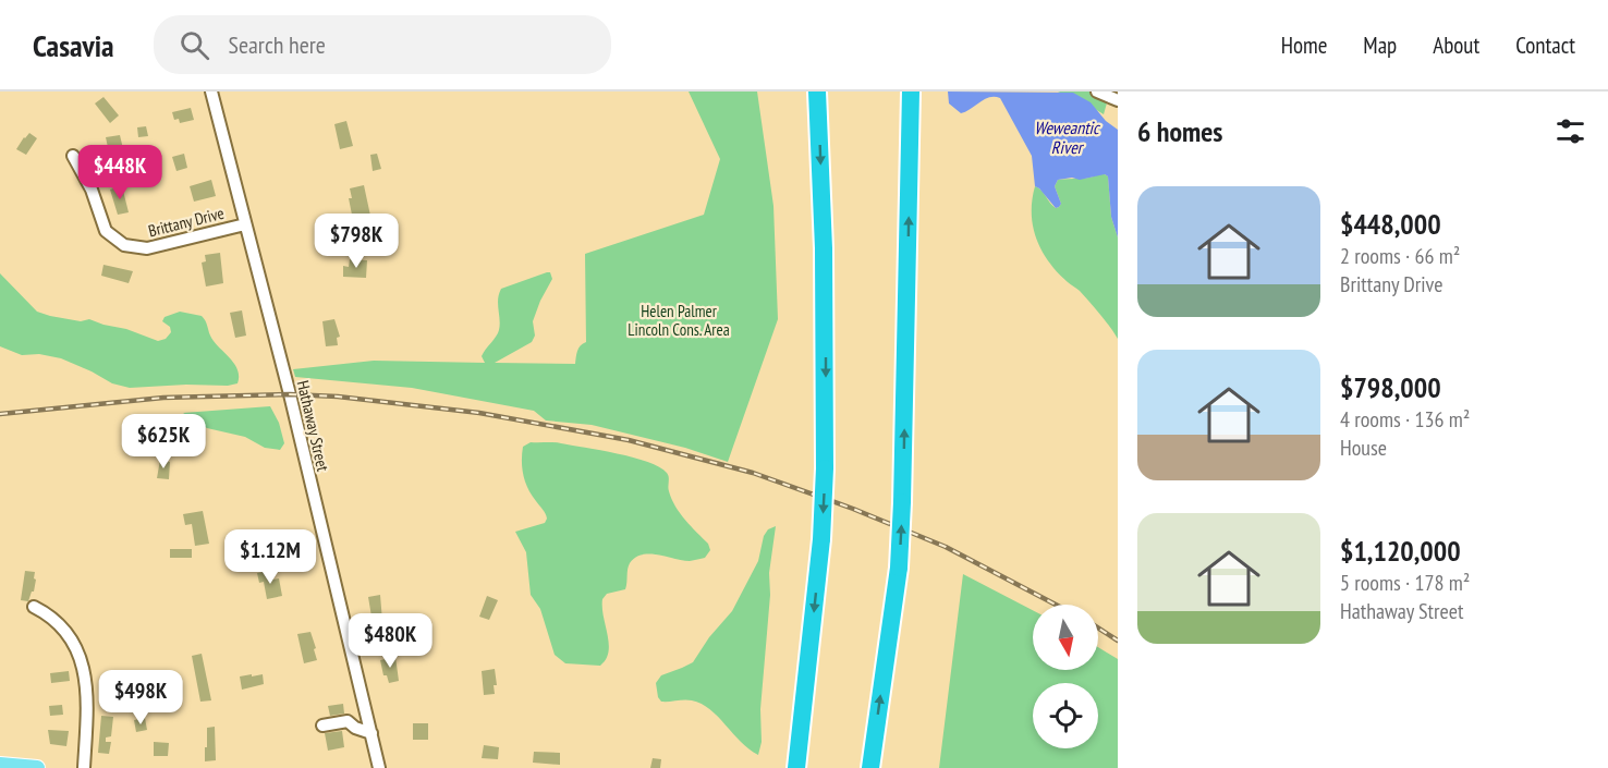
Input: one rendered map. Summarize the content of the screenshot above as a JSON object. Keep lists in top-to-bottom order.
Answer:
{
  "streets": {
    "street": ["Brittany Drive", "Hathaway Street"]
  },
  "crossings": [
    ["Brittany Drive", "Hathaway Street"]
  ],
  "water": ["Weweantic River"],
  "parks": ["Helen Palmer Lincoln Cons. Area"],
  "north": "bottom",
  "page": {
    "header": "Casavia",
    "search": "Search here",
    "nav": [
      "Home",
      "Map",
      "About",
      "Contact"
    ],
    "heading": "6 homes",
    "price": [
      "$448K",
      "$798K",
      "$625K",
      "$1.12M",
      "$480K",
      "$498K"
    ],
    "list": [
      {
        "name": "$448,000",
        "note": "2 rooms · 66 m² · Brittany Drive"
      },
      {
        "name": "$798,000",
        "note": "4 rooms · 136 m² · House"
      },
      {
        "name": "$1,120,000",
        "note": "5 rooms · 178 m² · Hathaway Street"
      }
    ]
  }
}
